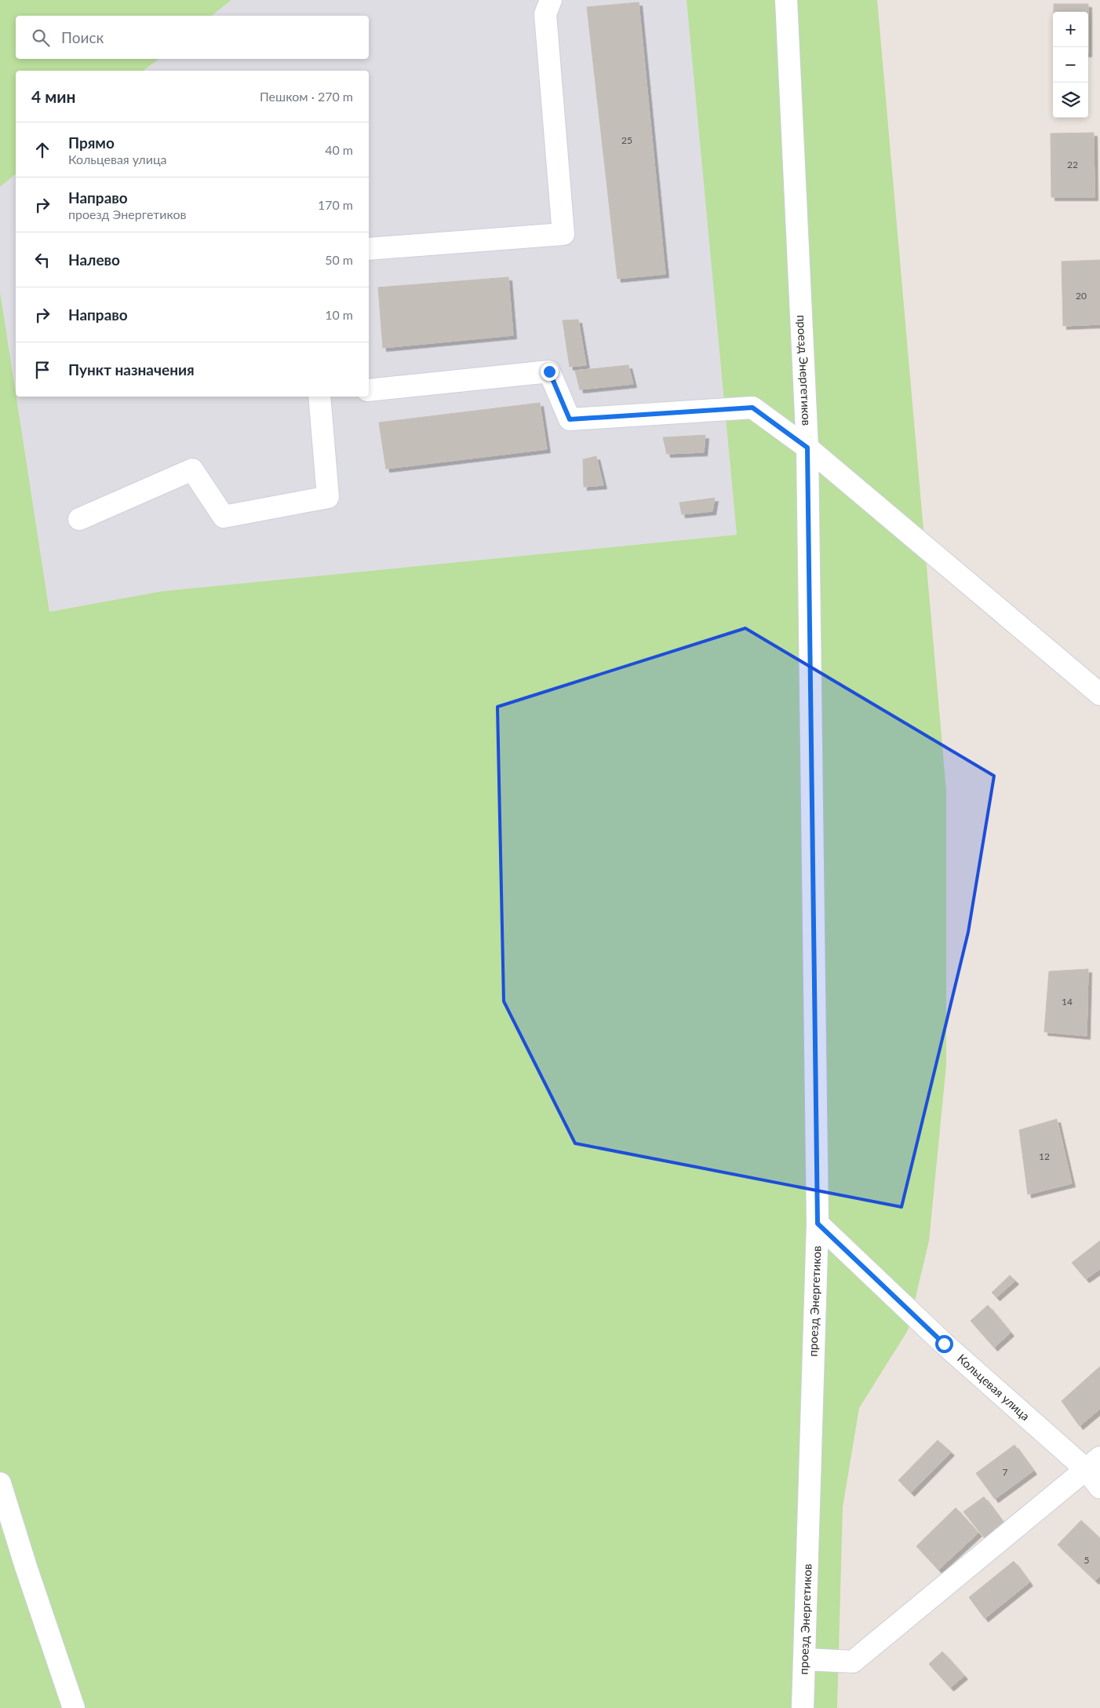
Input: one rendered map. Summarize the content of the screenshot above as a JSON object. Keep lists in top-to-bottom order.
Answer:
{
  "streets": {
    "street": ["проезд Энергетиков", "Кольцевая улица"]
  },
  "crossings": [
    ["проезд Энергетиков", "Кольцевая улица"]
  ],
  "house_numbers": [
    "25",
    "22",
    "20",
    "14",
    "12",
    "7",
    "5"
  ],
  "page": {
    "map_buttons": ["+", "−"],
    "search": "Поиск",
    "heading": ["4 мин", "Пешком · 270 m"],
    "list": [
      ["Прямо", "Кольцевая улица", "40 m"],
      ["Направо", "проезд Энергетиков", "170 m"],
      ["Налево", "50 m"],
      ["Направо", "10 m"],
      "Пункт назначения"
    ]
  }
}
